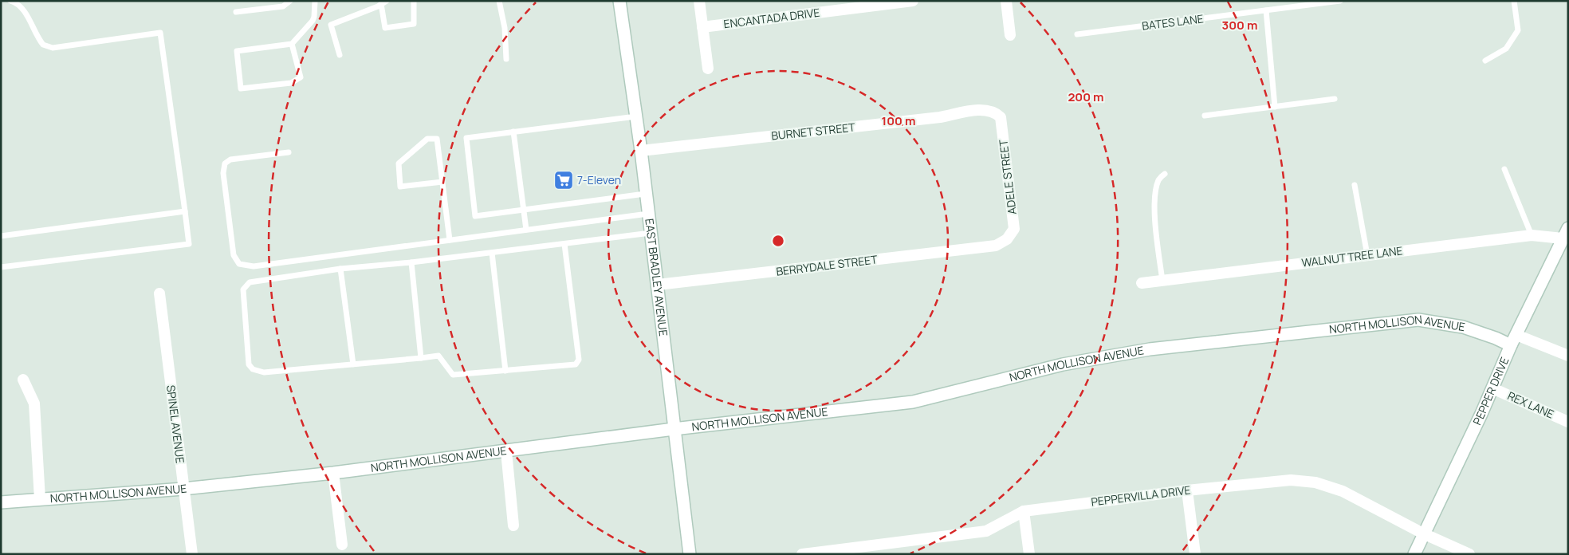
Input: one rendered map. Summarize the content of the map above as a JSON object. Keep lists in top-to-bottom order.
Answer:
{
  "streets": {
    "street": [
      "ENCANTADA DRIVE",
      "BURNET STREET",
      "ADELE STREET",
      "WALNUT TREE LANE",
      "BERRYDALE STREET",
      "EAST BRADLEY AVENUE",
      "NORTH MOLLISON AVENUE",
      "PEPPER DRIVE",
      "REX LANE",
      "SPINEL AVENUE",
      "PEPPERVILLA DRIVE"
    ],
    "lane": ["BATES LANE"]
  },
  "crossings": [
    ["BURNET STREET", "ADELE STREET"],
    ["BURNET STREET", "EAST BRADLEY AVENUE"],
    ["ADELE STREET", "BERRYDALE STREET"],
    ["WALNUT TREE LANE", "PEPPER DRIVE"],
    ["BERRYDALE STREET", "EAST BRADLEY AVENUE"],
    ["EAST BRADLEY AVENUE", "NORTH MOLLISON AVENUE"],
    ["NORTH MOLLISON AVENUE", "PEPPER DRIVE"],
    ["NORTH MOLLISON AVENUE", "SPINEL AVENUE"],
    ["PEPPER DRIVE", "REX LANE"],
    ["PEPPER DRIVE", "PEPPERVILLA DRIVE"]
  ],
  "places": {
    "supermarket": ["7-Eleven"]
  },
  "rings": ["300 m", "200 m", "100 m"]
}
